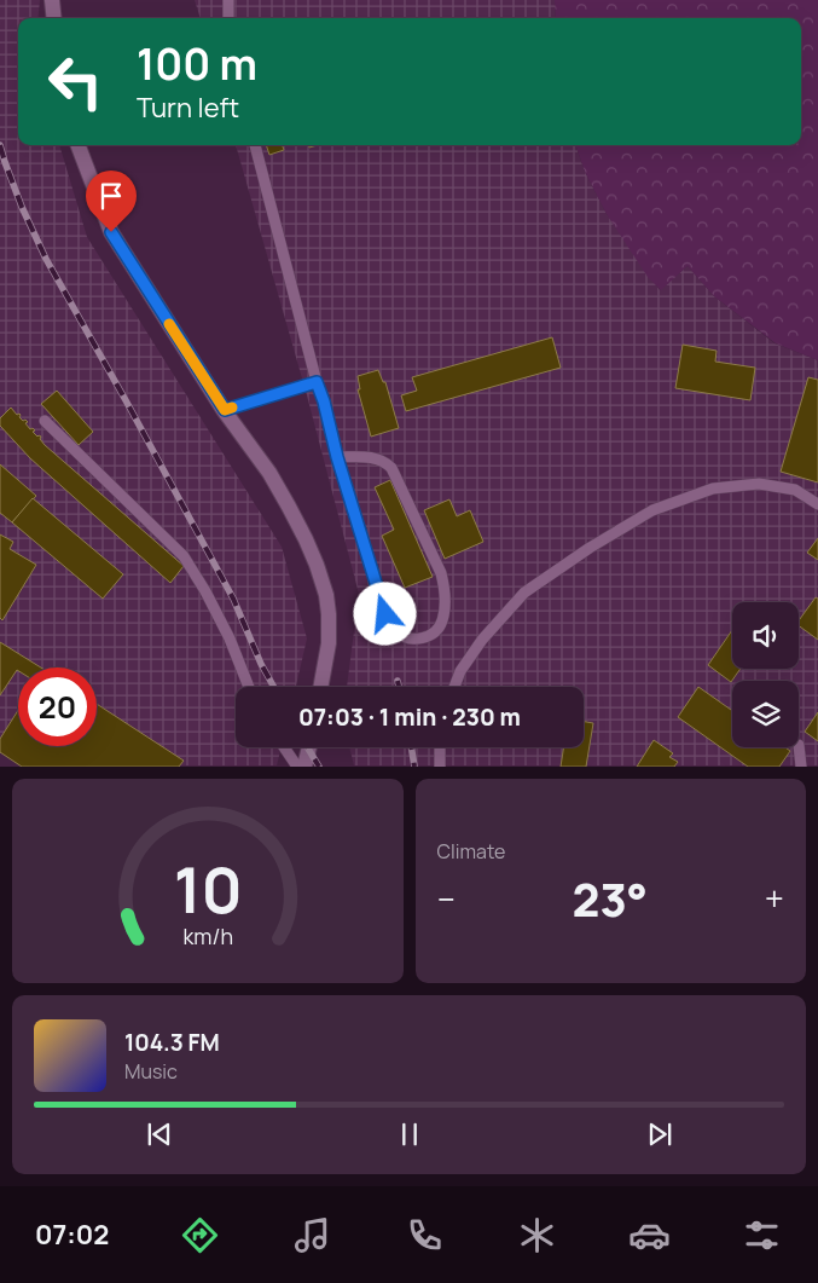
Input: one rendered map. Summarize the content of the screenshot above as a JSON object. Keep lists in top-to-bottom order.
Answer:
{
  "page": {
    "turn": ["100 m", "Turn left"],
    "limit": "20",
    "trip": "07:03 · 1 min · 230 m",
    "tile": "Climate",
    "heat": ["−", "23°", "+"],
    "song": ["104.3 FM", "Music"],
    "tabs": "07:02",
    "gauge": ["10", "km/h"]
  }
}
